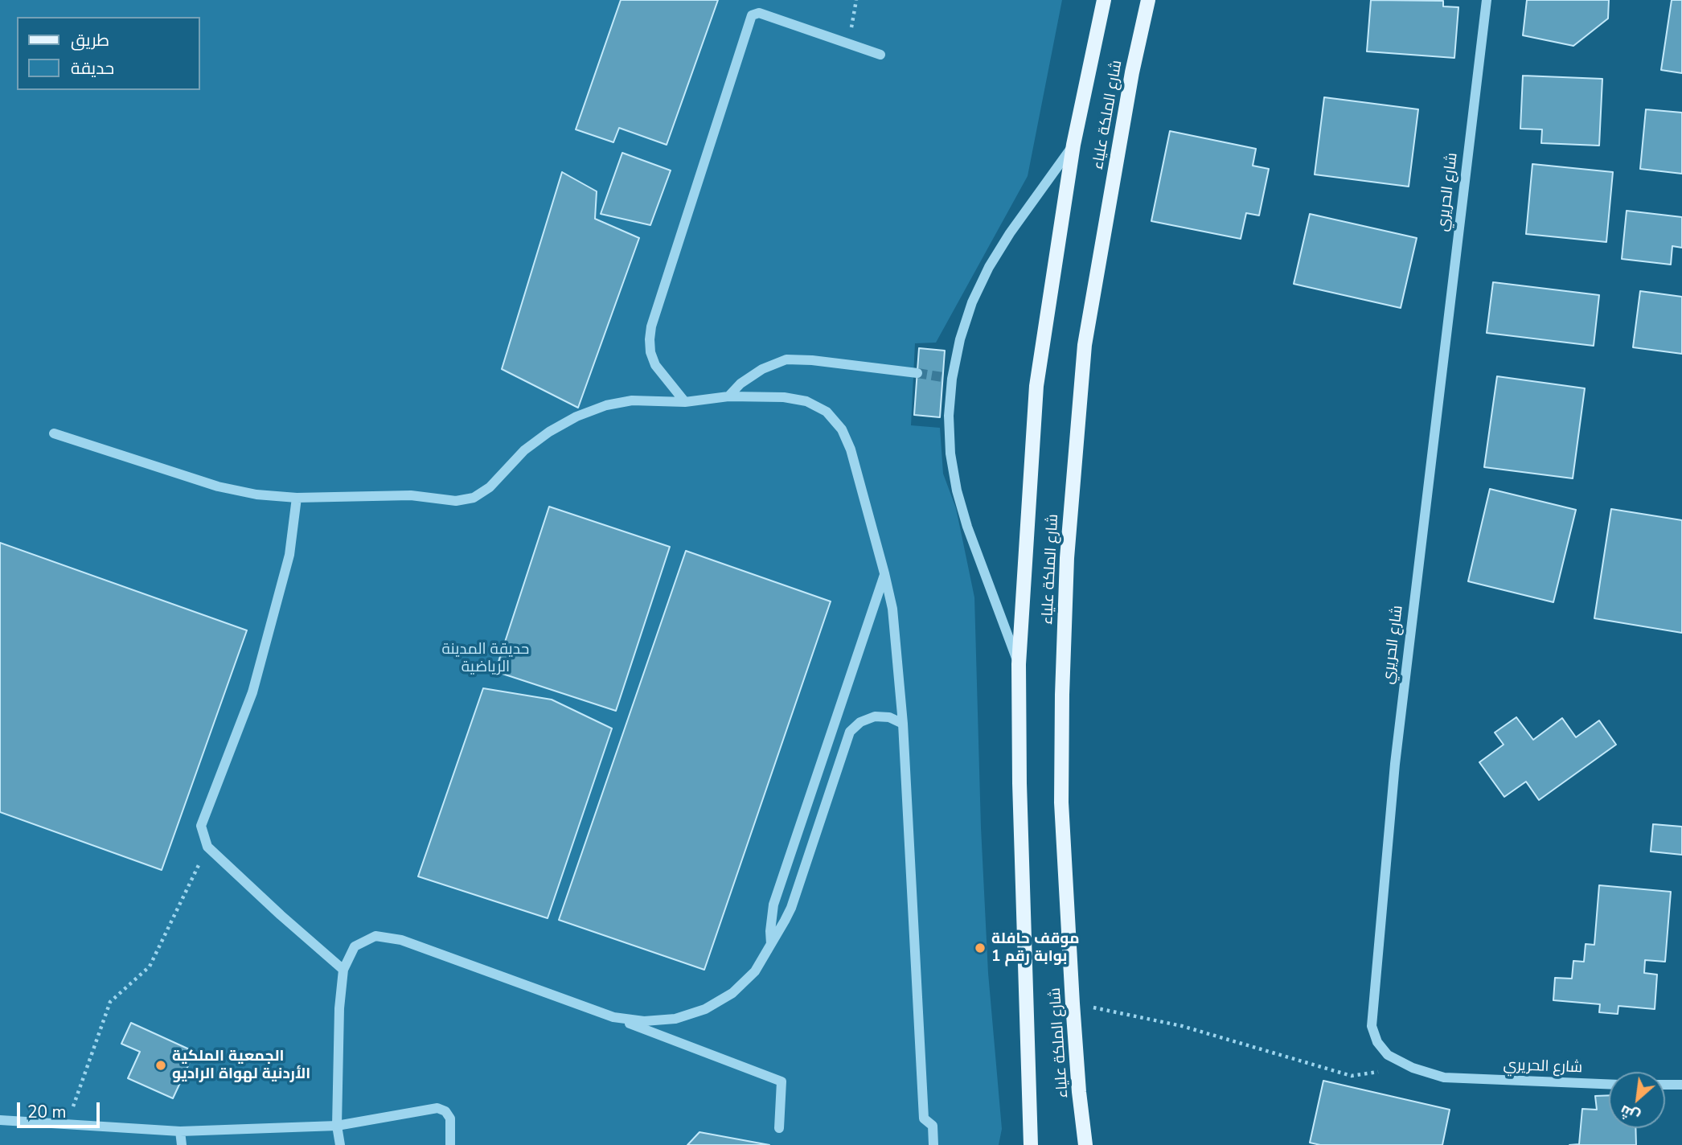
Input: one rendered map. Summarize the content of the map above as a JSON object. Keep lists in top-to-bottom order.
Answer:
{
  "streets": {
    "main road": ["شارع الملكة علياء"],
    "street": ["شارع الحريري"]
  },
  "parks": ["حديقة المدينة الرياضية"],
  "places": ["موقف حافلة بوابة رقم 1", "الجمعية الملكية الأردنية لهواة الراديو"],
  "legend": ["طريق", "حديقة"],
  "scale_bar": "20 m",
  "north": "bottom left"
}
